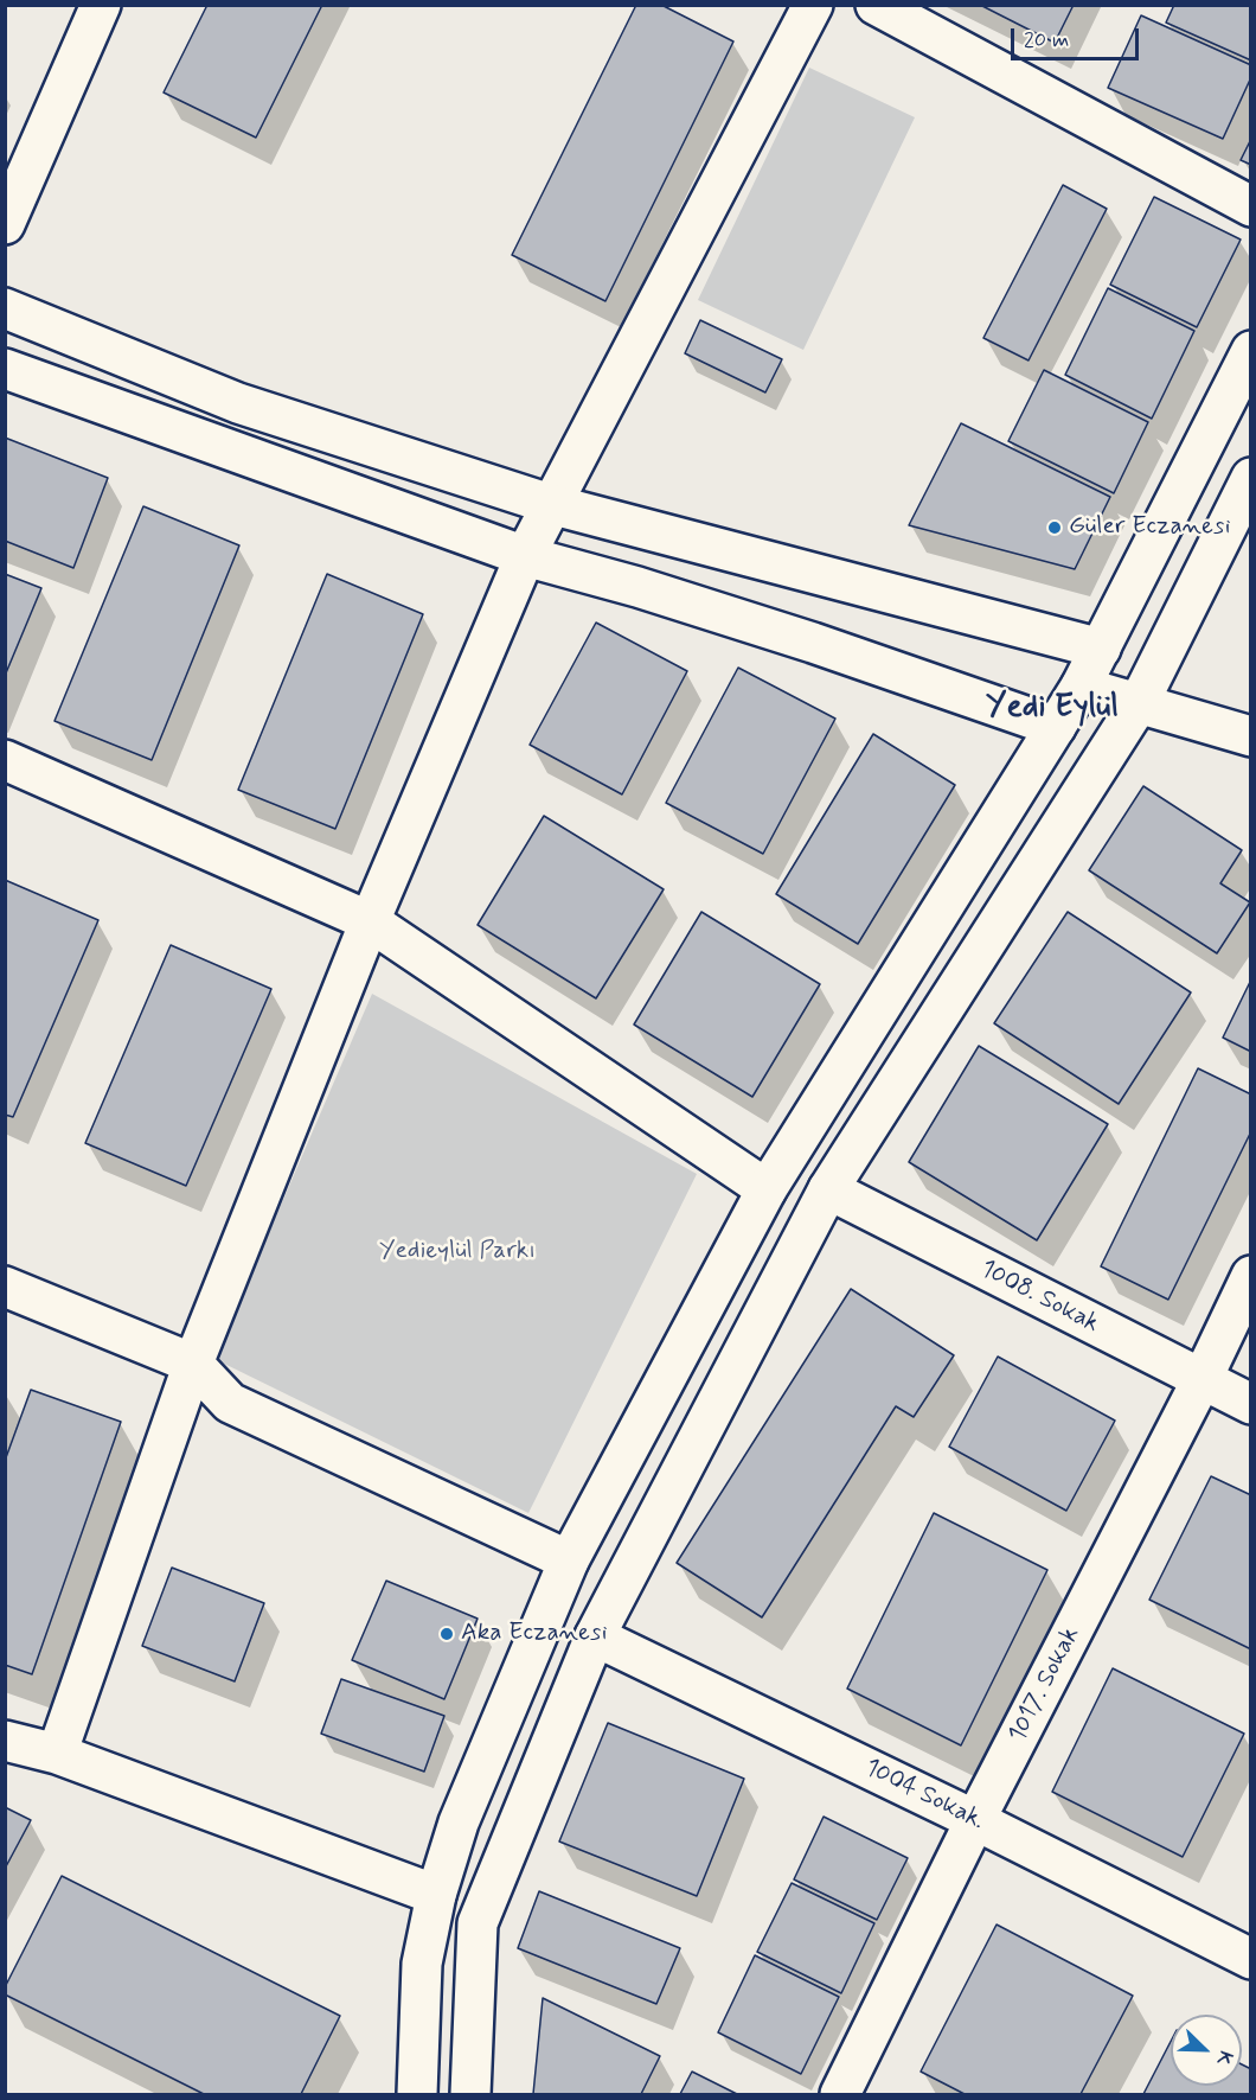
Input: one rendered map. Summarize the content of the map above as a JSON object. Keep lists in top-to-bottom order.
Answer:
{
  "streets": {
    "street": ["1008. Sokak", "1017. Sokak", "1004 Sokak."]
  },
  "crossings": [
    ["1008. Sokak", "1017. Sokak"],
    ["1017. Sokak", "1004 Sokak."]
  ],
  "districts": ["Yedi Eylül"],
  "parks": ["Yedieylül Parkı"],
  "places": ["Güler Eczanesi", "Aka Eczanesi"],
  "scale_bar": "20 m",
  "north": "bottom right"
}
